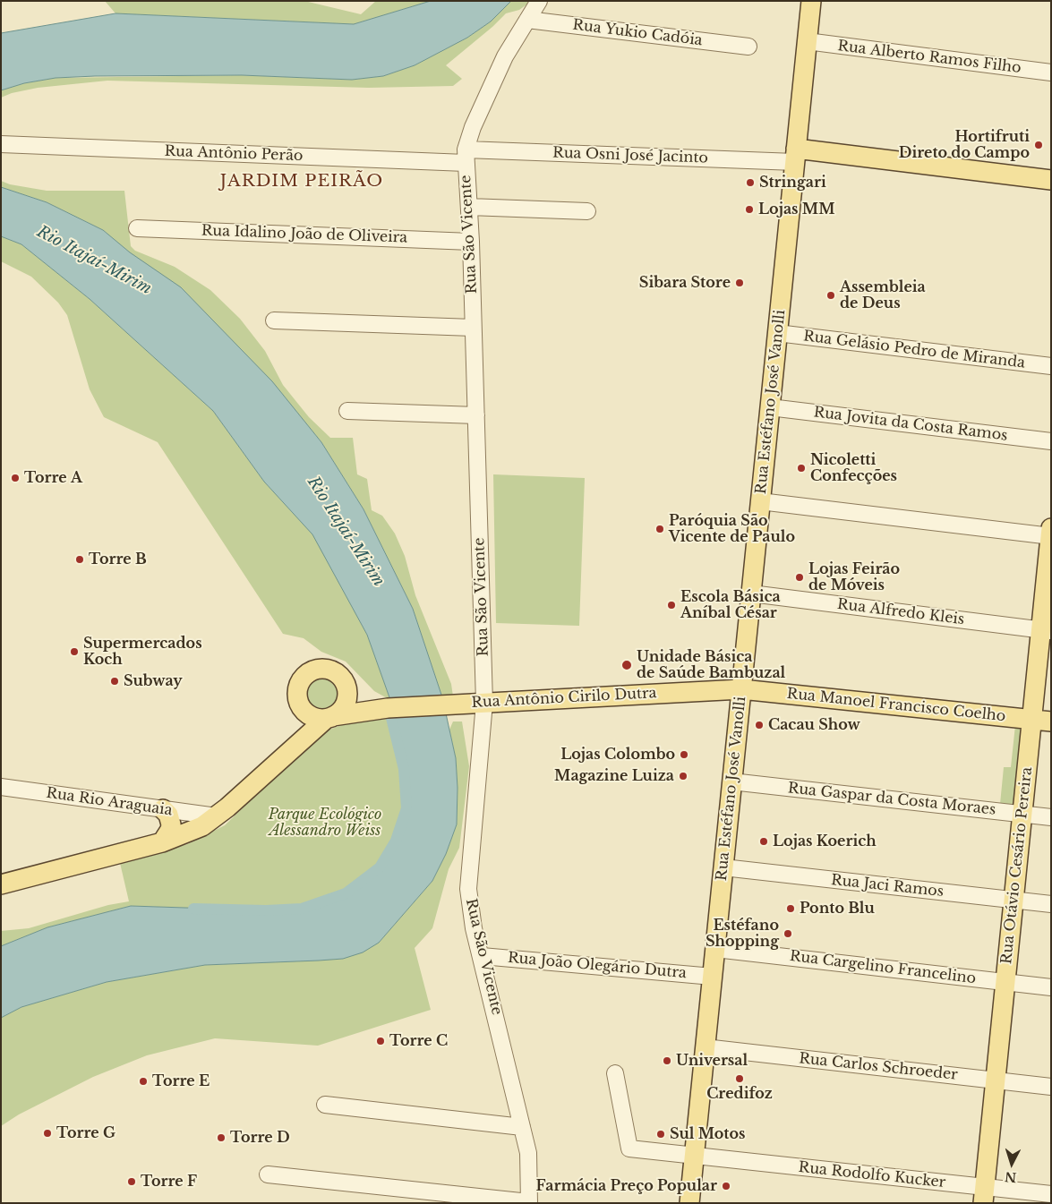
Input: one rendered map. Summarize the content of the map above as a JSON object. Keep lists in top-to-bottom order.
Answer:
{
  "streets": {
    "main road": [
      "Rua Estéfano José Vanolli",
      "Rua Antônio Cirilo Dutra",
      "Rua Manoel Francisco Coelho",
      "Rua Otávio Cesário Pereira"
    ],
    "street": [
      "Rua Yukio Cadóia",
      "Rua Alberto Ramos Filho",
      "Rua Antônio Perão",
      "Rua Osni José Jacinto",
      "Rua Idalino João de Oliveira",
      "Rua São Vicente",
      "Rua Gelásio Pedro de Miranda",
      "Rua Jovita da Costa Ramos",
      "Rua Alfredo Kleis",
      "Rua Gaspar da Costa Moraes",
      "Rua Rio Araguaia",
      "Rua Jaci Ramos",
      "Rua João Olegário Dutra",
      "Rua Cargelino Francelino",
      "Rua Carlos Schroeder",
      "Rua Rodolfo Kucker"
    ]
  },
  "crossings": [
    ["Rua Yukio Cadóia", "Rua São Vicente"],
    ["Rua Alberto Ramos Filho", "Rua Estéfano José Vanolli"],
    ["Rua Antônio Perão", "Rua Osni José Jacinto"],
    ["Rua Antônio Perão", "Rua São Vicente"],
    ["Rua Osni José Jacinto", "Rua São Vicente"],
    ["Rua Osni José Jacinto", "Rua Estéfano José Vanolli"],
    ["Rua Idalino João de Oliveira", "Rua São Vicente"],
    ["Rua São Vicente", "Rua Antônio Cirilo Dutra"],
    ["Rua São Vicente", "Rua João Olegário Dutra"],
    ["Rua Gelásio Pedro de Miranda", "Rua Estéfano José Vanolli"],
    ["Rua Estéfano José Vanolli", "Rua Jovita da Costa Ramos"],
    ["Rua Estéfano José Vanolli", "Rua Alfredo Kleis"],
    ["Rua Estéfano José Vanolli", "Rua Antônio Cirilo Dutra"],
    ["Rua Estéfano José Vanolli", "Rua Manoel Francisco Coelho"],
    ["Rua Estéfano José Vanolli", "Rua Gaspar da Costa Moraes"],
    ["Rua Estéfano José Vanolli", "Rua Jaci Ramos"],
    ["Rua Estéfano José Vanolli", "Rua João Olegário Dutra"],
    ["Rua Estéfano José Vanolli", "Rua Cargelino Francelino"],
    ["Rua Estéfano José Vanolli", "Rua Carlos Schroeder"],
    ["Rua Estéfano José Vanolli", "Rua Rodolfo Kucker"],
    ["Rua Alfredo Kleis", "Rua Otávio Cesário Pereira"],
    ["Rua Antônio Cirilo Dutra", "Rua Manoel Francisco Coelho"],
    ["Rua Manoel Francisco Coelho", "Rua Otávio Cesário Pereira"],
    ["Rua Gaspar da Costa Moraes", "Rua Otávio Cesário Pereira"],
    ["Rua Otávio Cesário Pereira", "Rua Jaci Ramos"],
    ["Rua Otávio Cesário Pereira", "Rua Cargelino Francelino"],
    ["Rua Otávio Cesário Pereira", "Rua Carlos Schroeder"],
    ["Rua Otávio Cesário Pereira", "Rua Rodolfo Kucker"]
  ],
  "districts": ["JARDIM PEIRÃO"],
  "water": ["Rio Itajaí-Mirim"],
  "parks": ["Parque Ecológico Alessandro Weiss"],
  "places": [
    "Hortifruti Direto do Campo",
    "Stringari",
    "Lojas MM",
    "Sibara Store",
    "Assembleia de Deus",
    "Nicoletti Confecções",
    "Torre A",
    "Paróquia São Vicente de Paulo",
    "Torre B",
    "Lojas Feirão de Móveis",
    "Escola Básica Aníbal César",
    "Supermercados Koch",
    "Unidade Básica de Saúde Bambuzal",
    "Subway",
    "Cacau Show",
    "Lojas Colombo",
    "Magazine Luiza",
    "Lojas Koerich",
    "Ponto Blu",
    "Estéfano Shopping",
    "Torre C",
    "Universal",
    "Credifoz",
    "Torre E",
    "Torre G",
    "Sul Motos",
    "Torre D",
    "Torre F",
    "Farmácia Preço Popular"
  ],
  "north": "bottom"
}
